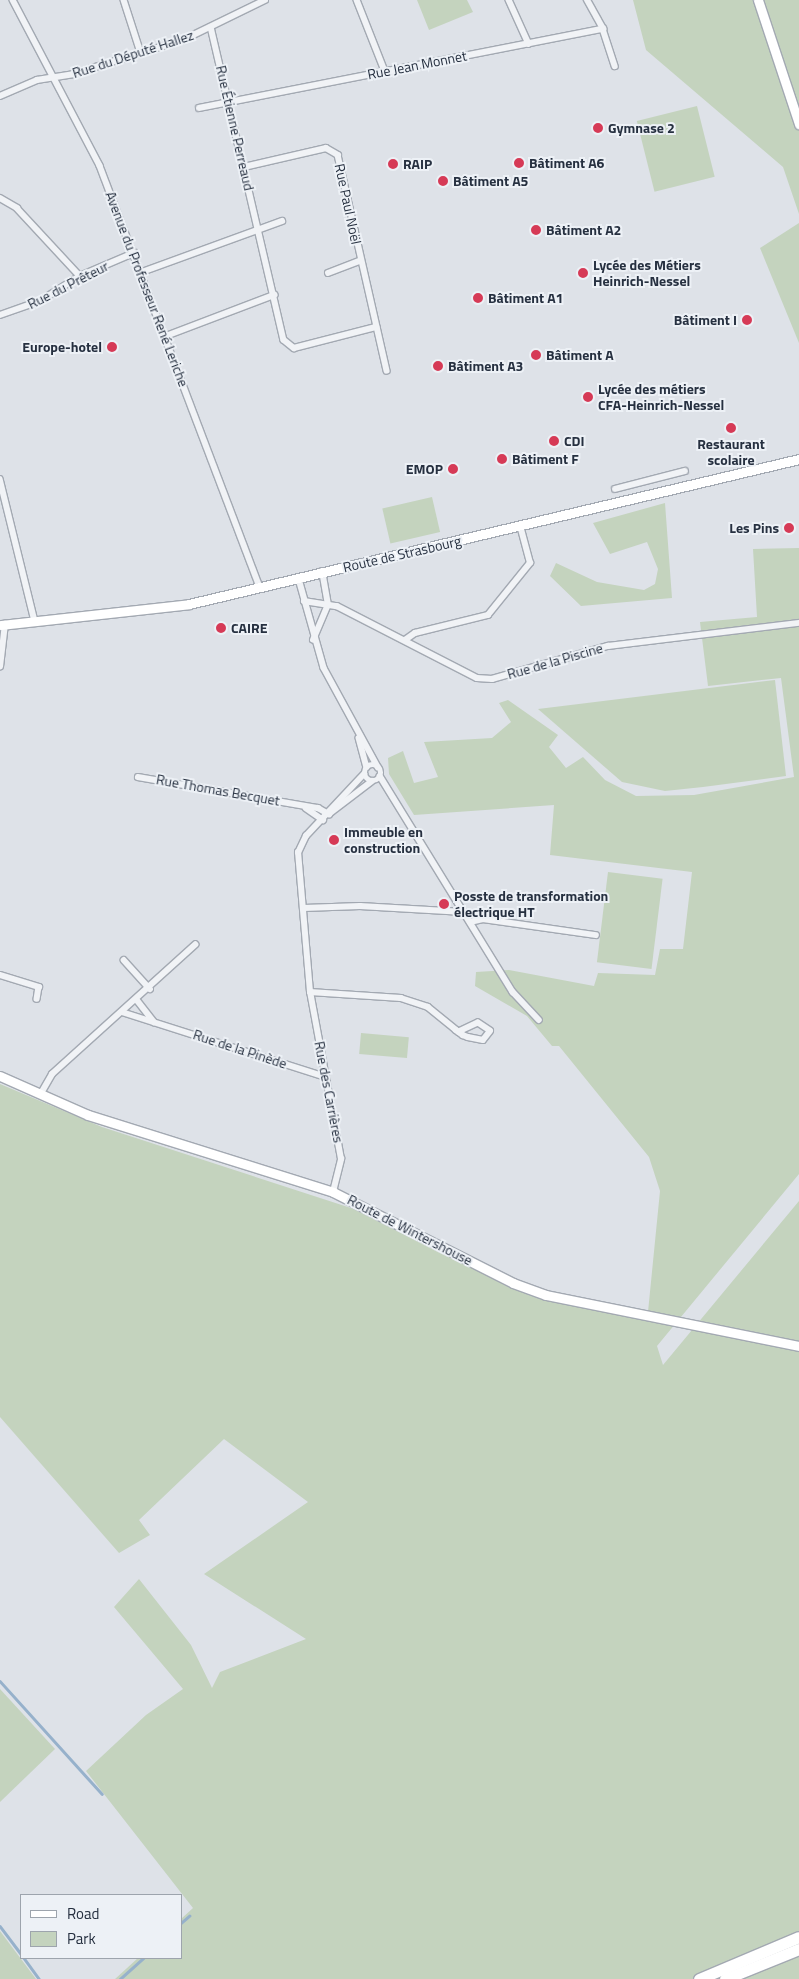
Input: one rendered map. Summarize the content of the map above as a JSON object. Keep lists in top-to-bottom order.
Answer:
{
  "streets": {
    "main road": ["Route de Strasbourg", "Route de Wintershouse"],
    "street": [
      "Rue du Député Hallez",
      "Rue Jean Monnet",
      "Rue Étienne Perreaud",
      "Rue Paul Noël",
      "Rue du Prêteur",
      "Avenue du Professeur René Leriche",
      "Rue de la Piscine",
      "Rue Thomas Becquet",
      "Rue de la Pinède",
      "Rue des Carrières"
    ]
  },
  "crossings": [
    ["Rue du Député Hallez", "Rue Étienne Perreaud"],
    ["Rue du Député Hallez", "Avenue du Professeur René Leriche"],
    ["Rue Jean Monnet", "Rue Étienne Perreaud"],
    ["Rue Étienne Perreaud", "Rue Paul Noël"],
    ["Rue du Prêteur", "Avenue du Professeur René Leriche"],
    ["Avenue du Professeur René Leriche", "Route de Strasbourg"],
    ["Rue Thomas Becquet", "Rue des Carrières"],
    ["Rue de la Pinède", "Rue des Carrières"],
    ["Rue des Carrières", "Route de Wintershouse"]
  ],
  "places": [
    "Gymnase 2",
    "Bâtiment A6",
    "RAIP",
    "Bâtiment A5",
    "Bâtiment A2",
    "Lycée des Métiers Heinrich-Nessel",
    "Bâtiment A1",
    "Bâtiment I",
    "Europe-hotel",
    "Bâtiment A",
    "Bâtiment A3",
    "Lycée des métiers CFA-Heinrich-Nessel",
    "Restaurant scolaire",
    "CDI",
    "Bâtiment F",
    "EMOP",
    "Les Pins",
    "CAIRE",
    "Immeuble en construction",
    "Posste de transformation électrique HT"
  ],
  "legend": ["Road", "Park"]
}
